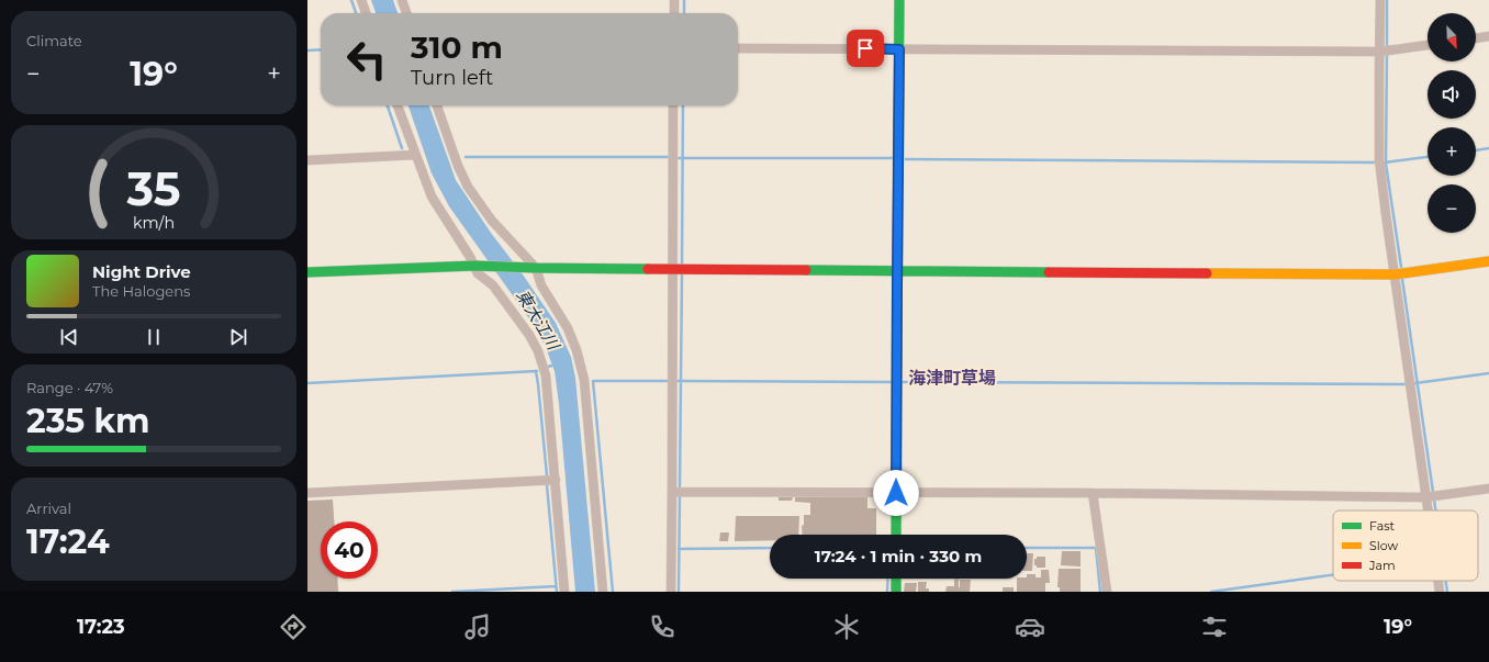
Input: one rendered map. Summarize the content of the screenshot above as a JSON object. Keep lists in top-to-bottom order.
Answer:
{
  "districts": ["海津町草場"],
  "water": ["東大江川"],
  "legend": ["Fast", "Slow", "Jam"],
  "north": "bottom right",
  "page": {
    "tile": [
      "Climate",
      ["Range · 47%", "235 km"],
      ["Arrival", "17:24"]
    ],
    "map_buttons": ["+", "−"],
    "turn": ["310 m", "Turn left"],
    "heat": ["−", "19°", "+"],
    "song": ["Night Drive", "The Halogens"],
    "limit": "40",
    "trip": "17:24 · 1 min · 330 m",
    "tabs": ["17:23", "19°"],
    "gauge": ["35", "km/h"]
  }
}
